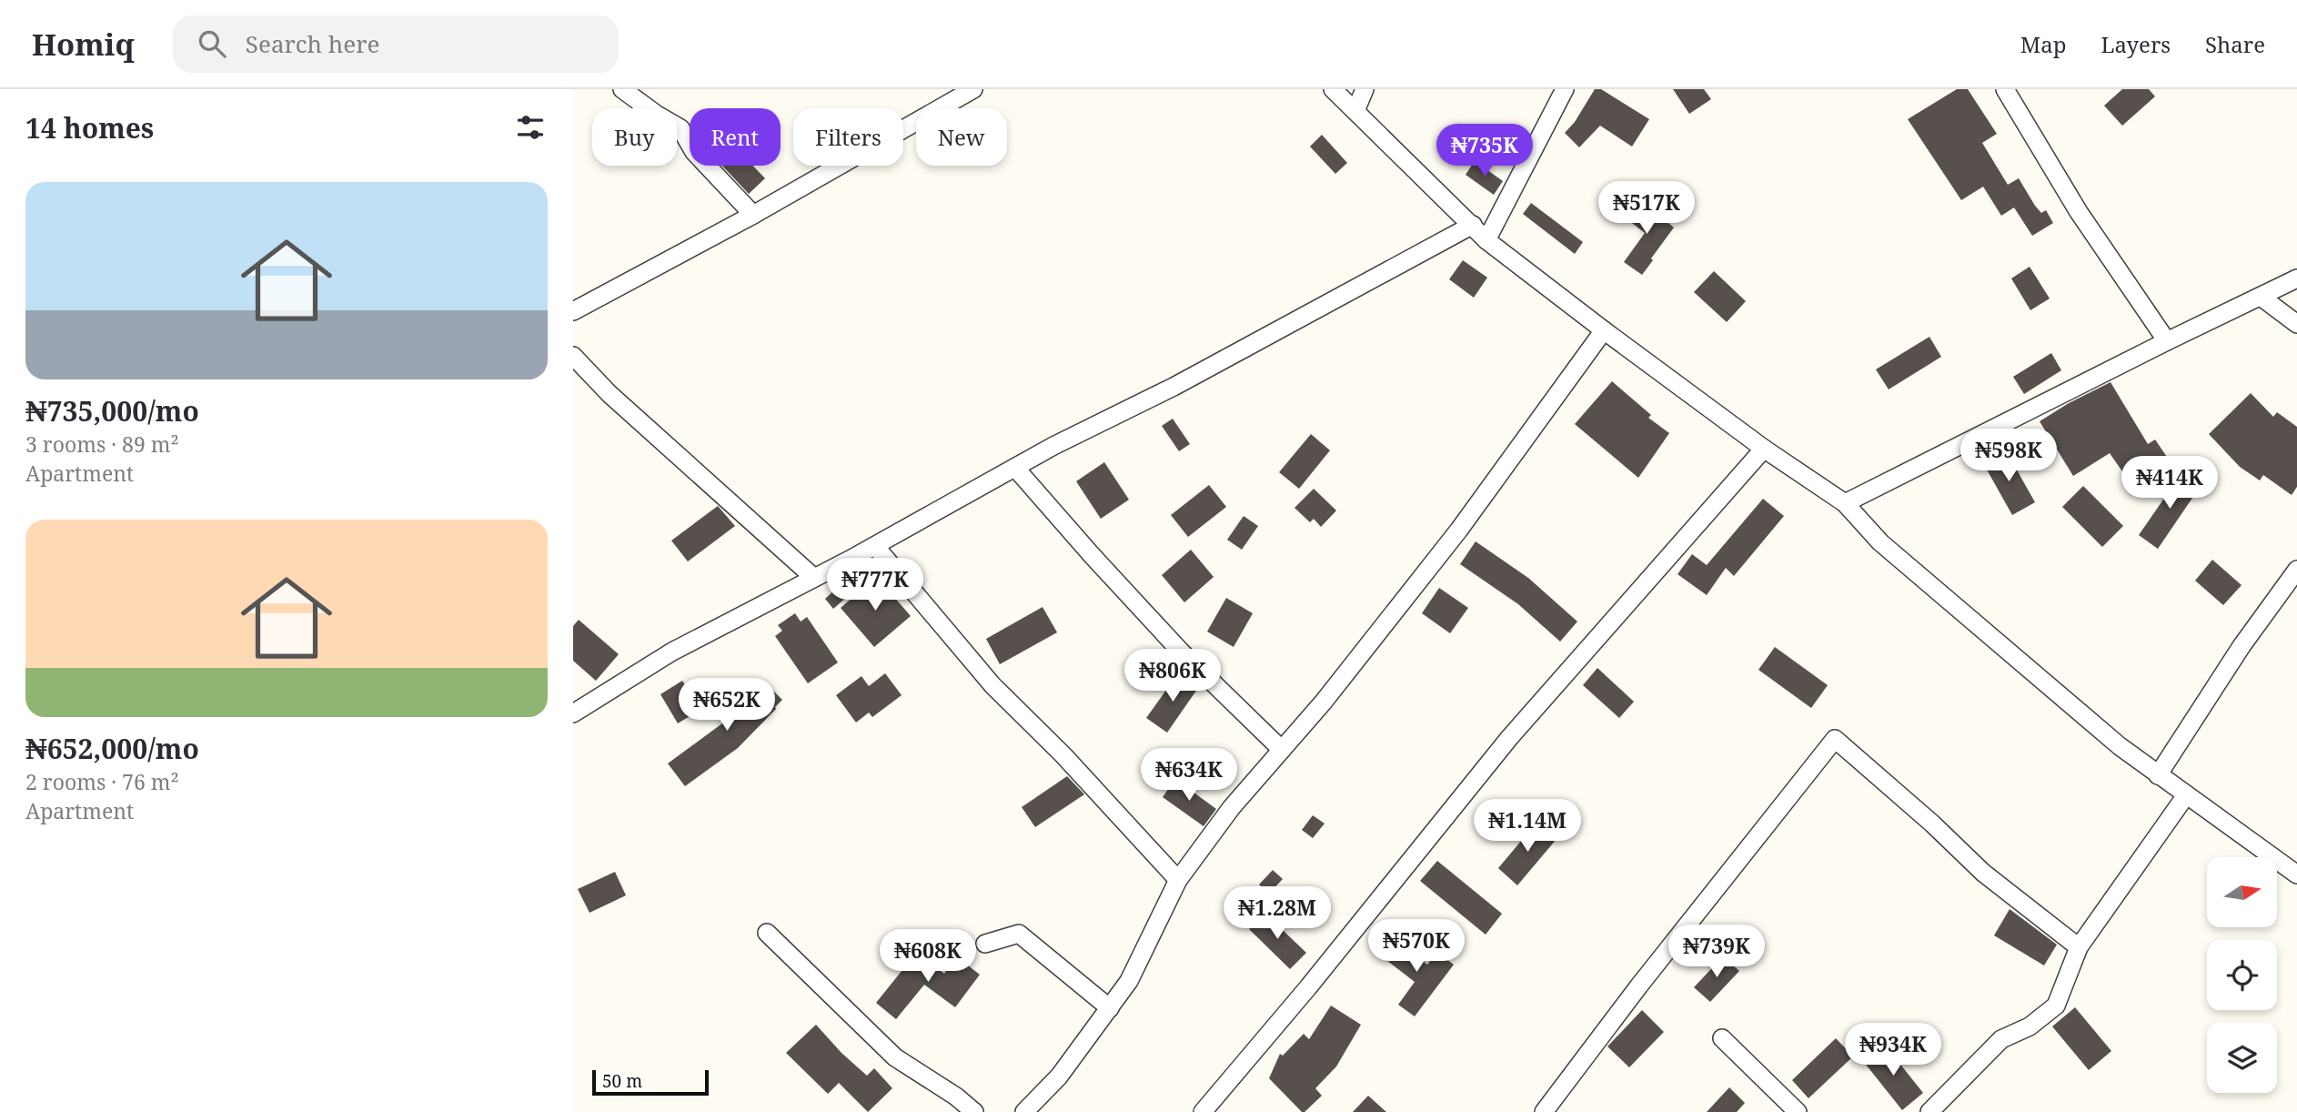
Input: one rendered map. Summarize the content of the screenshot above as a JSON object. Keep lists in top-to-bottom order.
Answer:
{
  "scale_bar": "50 m",
  "north": "right",
  "page": {
    "header": "Homiq",
    "search": "Search here",
    "nav": ["Map", "Layers", "Share"],
    "heading": "14 homes",
    "chip": [
      "Buy",
      "Rent",
      "Filters",
      "New"
    ],
    "price": [
      "₦735K",
      "₦517K",
      "₦598K",
      "₦414K",
      "₦777K",
      "₦806K",
      "₦652K",
      "₦634K",
      "₦1.14M",
      "₦1.28M",
      "₦570K",
      "₦739K",
      "₦608K",
      "₦934K"
    ],
    "list": [
      {
        "name": "₦735,000/mo",
        "note": "3 rooms · 89 m² · Apartment"
      },
      {
        "name": "₦652,000/mo",
        "note": "2 rooms · 76 m² · Apartment"
      }
    ],
    "scale": "50 m"
  }
}
